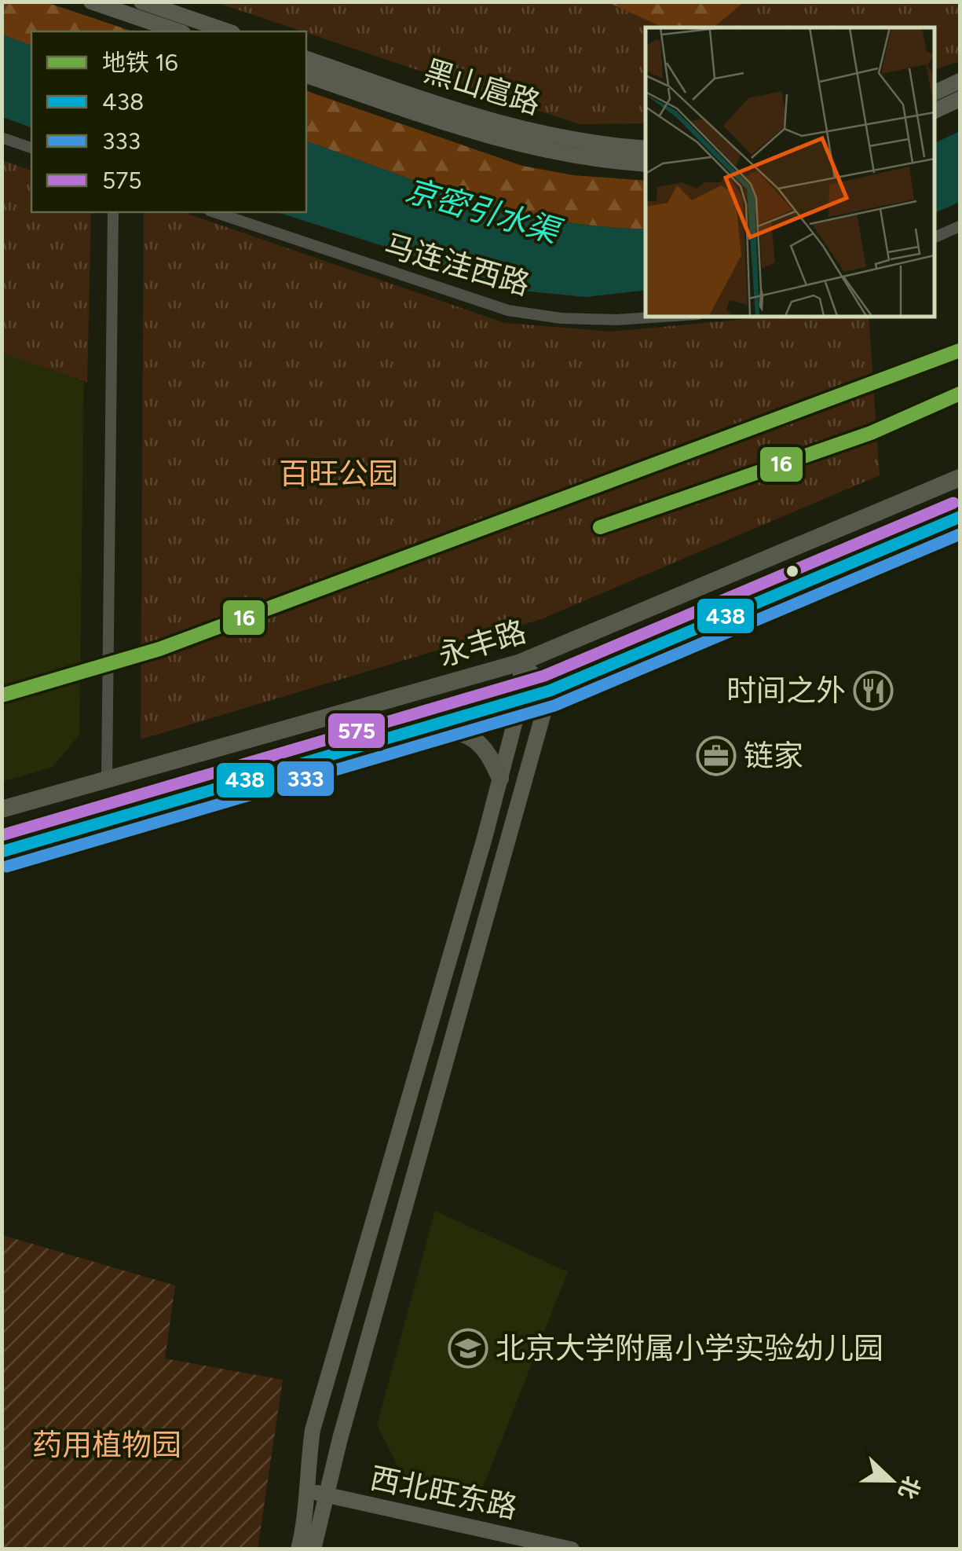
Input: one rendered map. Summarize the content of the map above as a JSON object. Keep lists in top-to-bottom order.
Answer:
{
  "streets": {
    "main road": ["永丰路"],
    "street": ["黑山扈路", "马连洼西路", "西北旺东路"]
  },
  "water": ["京密引水渠"],
  "parks": ["百旺公园", "药用植物园"],
  "places": {
    "restaurant": ["时间之外"],
    "office": ["链家"],
    "school or university": ["北京大学附属小学实验幼儿园"]
  },
  "lines": [
    "metro line 16",
    "transit line 575",
    "transit line 438",
    "transit line 333"
  ],
  "legend": [
    "地铁 16",
    "438",
    "333",
    "575"
  ],
  "north": "right"
}
